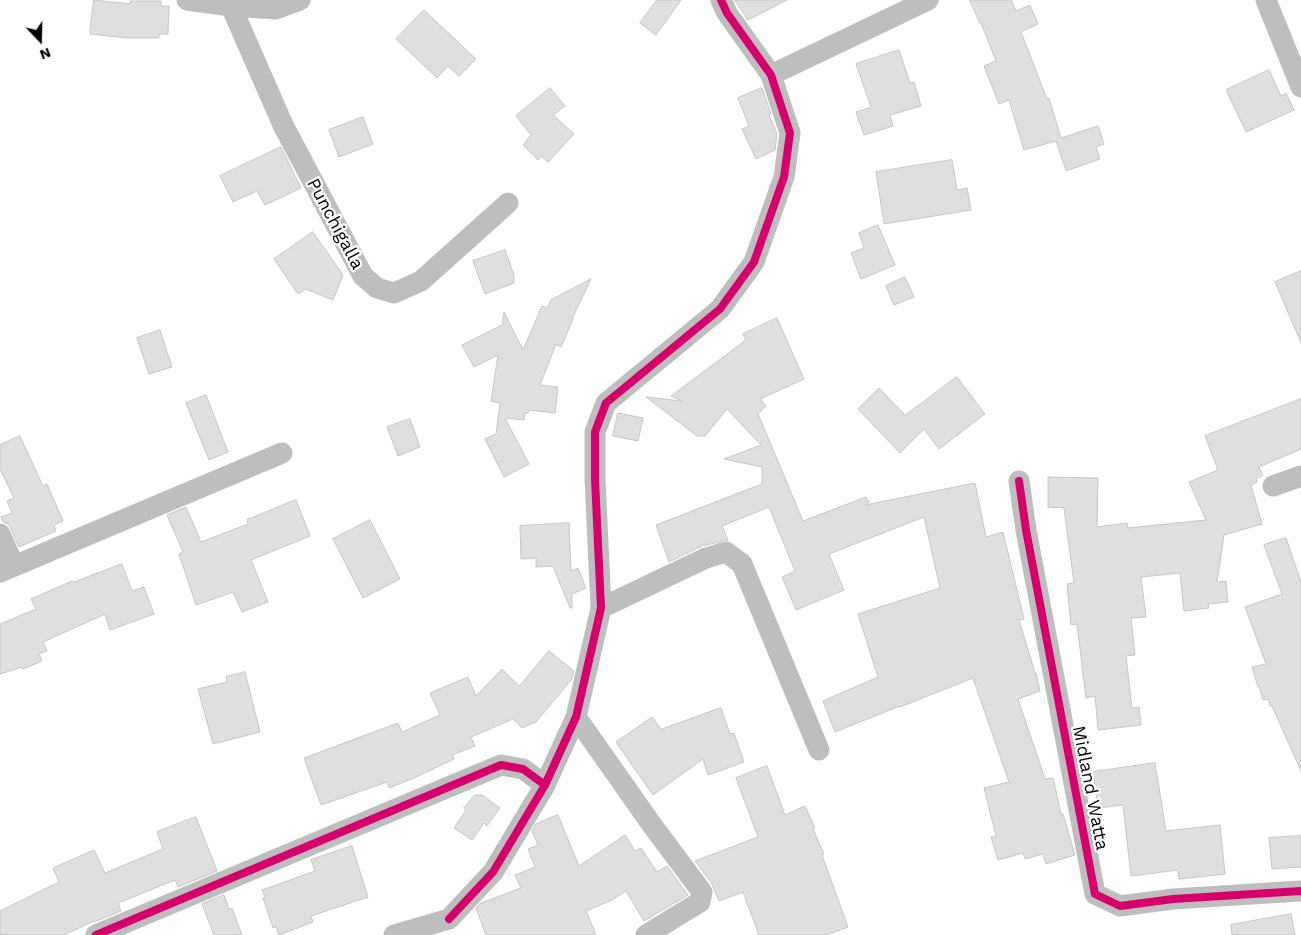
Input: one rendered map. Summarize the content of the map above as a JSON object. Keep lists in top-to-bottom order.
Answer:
{
  "streets": {
    "street": ["Punchigalla", "Midland Watta"]
  },
  "north": "bottom"
}
